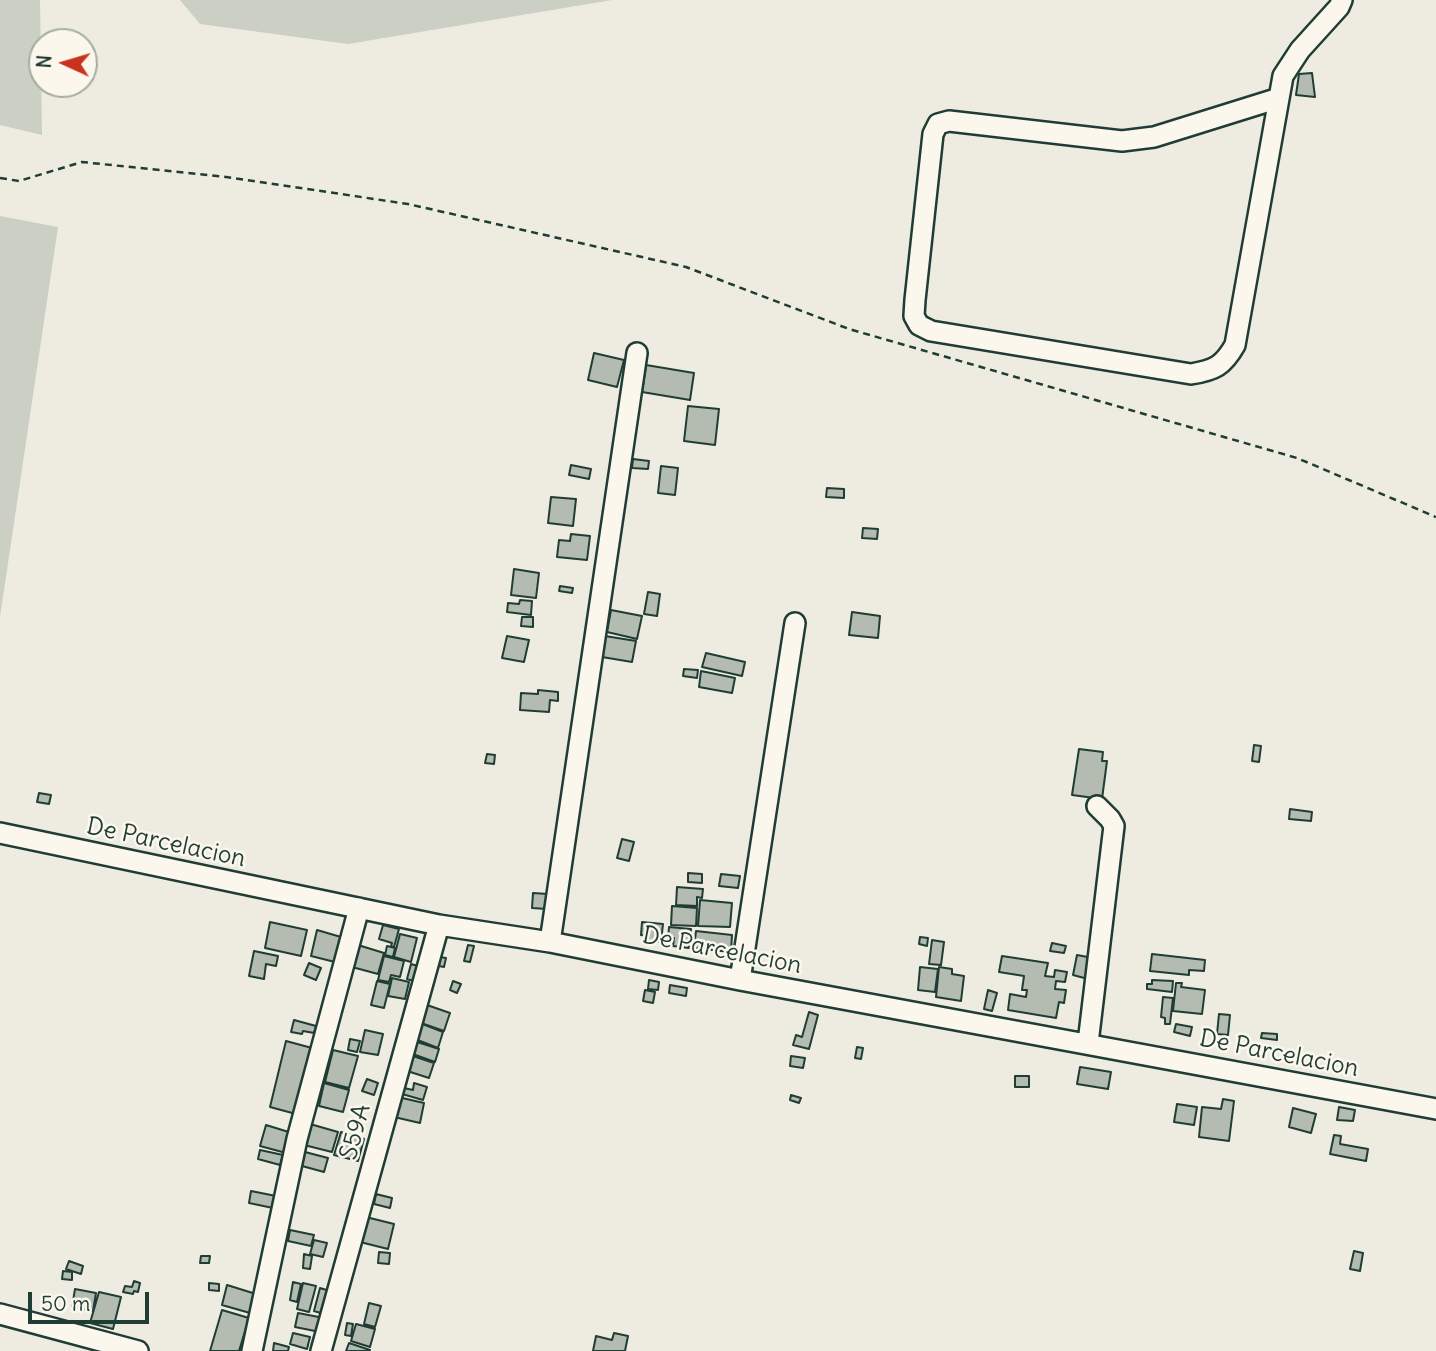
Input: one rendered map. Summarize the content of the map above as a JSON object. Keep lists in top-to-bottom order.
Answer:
{
  "streets": {
    "street": ["De Parcelacion", "S59A"]
  },
  "crossings": [
    ["De Parcelacion", "S59A"]
  ],
  "scale_bar": "50 m",
  "north": "left"
}
